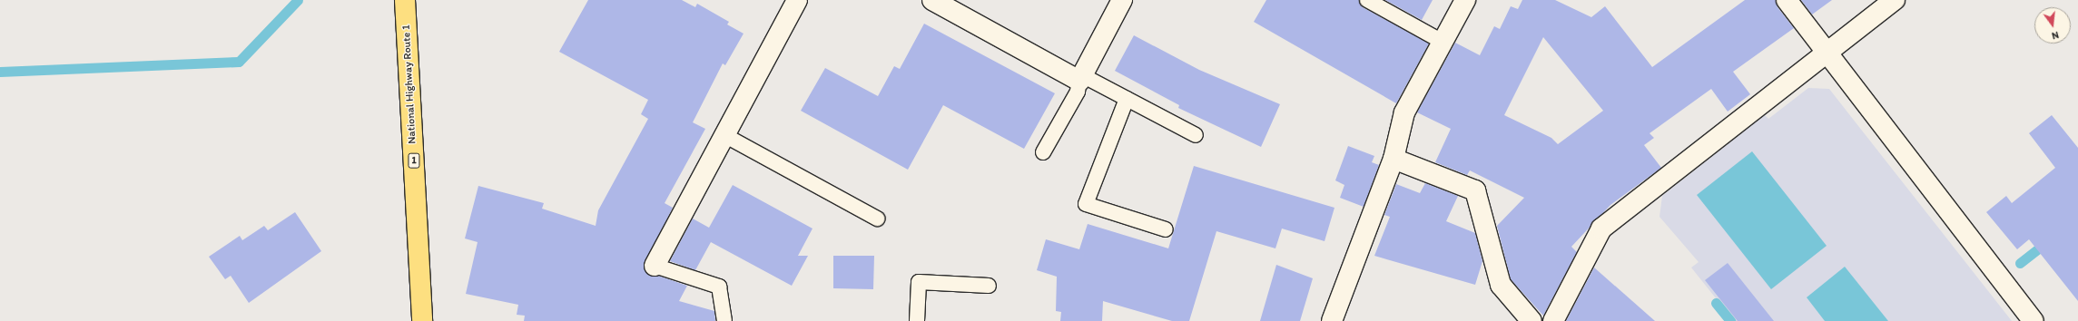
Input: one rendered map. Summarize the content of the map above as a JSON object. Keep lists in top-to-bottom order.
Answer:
{
  "streets": {
    "highway": ["National Highway Route 1", "1"]
  },
  "north": "bottom"
}
